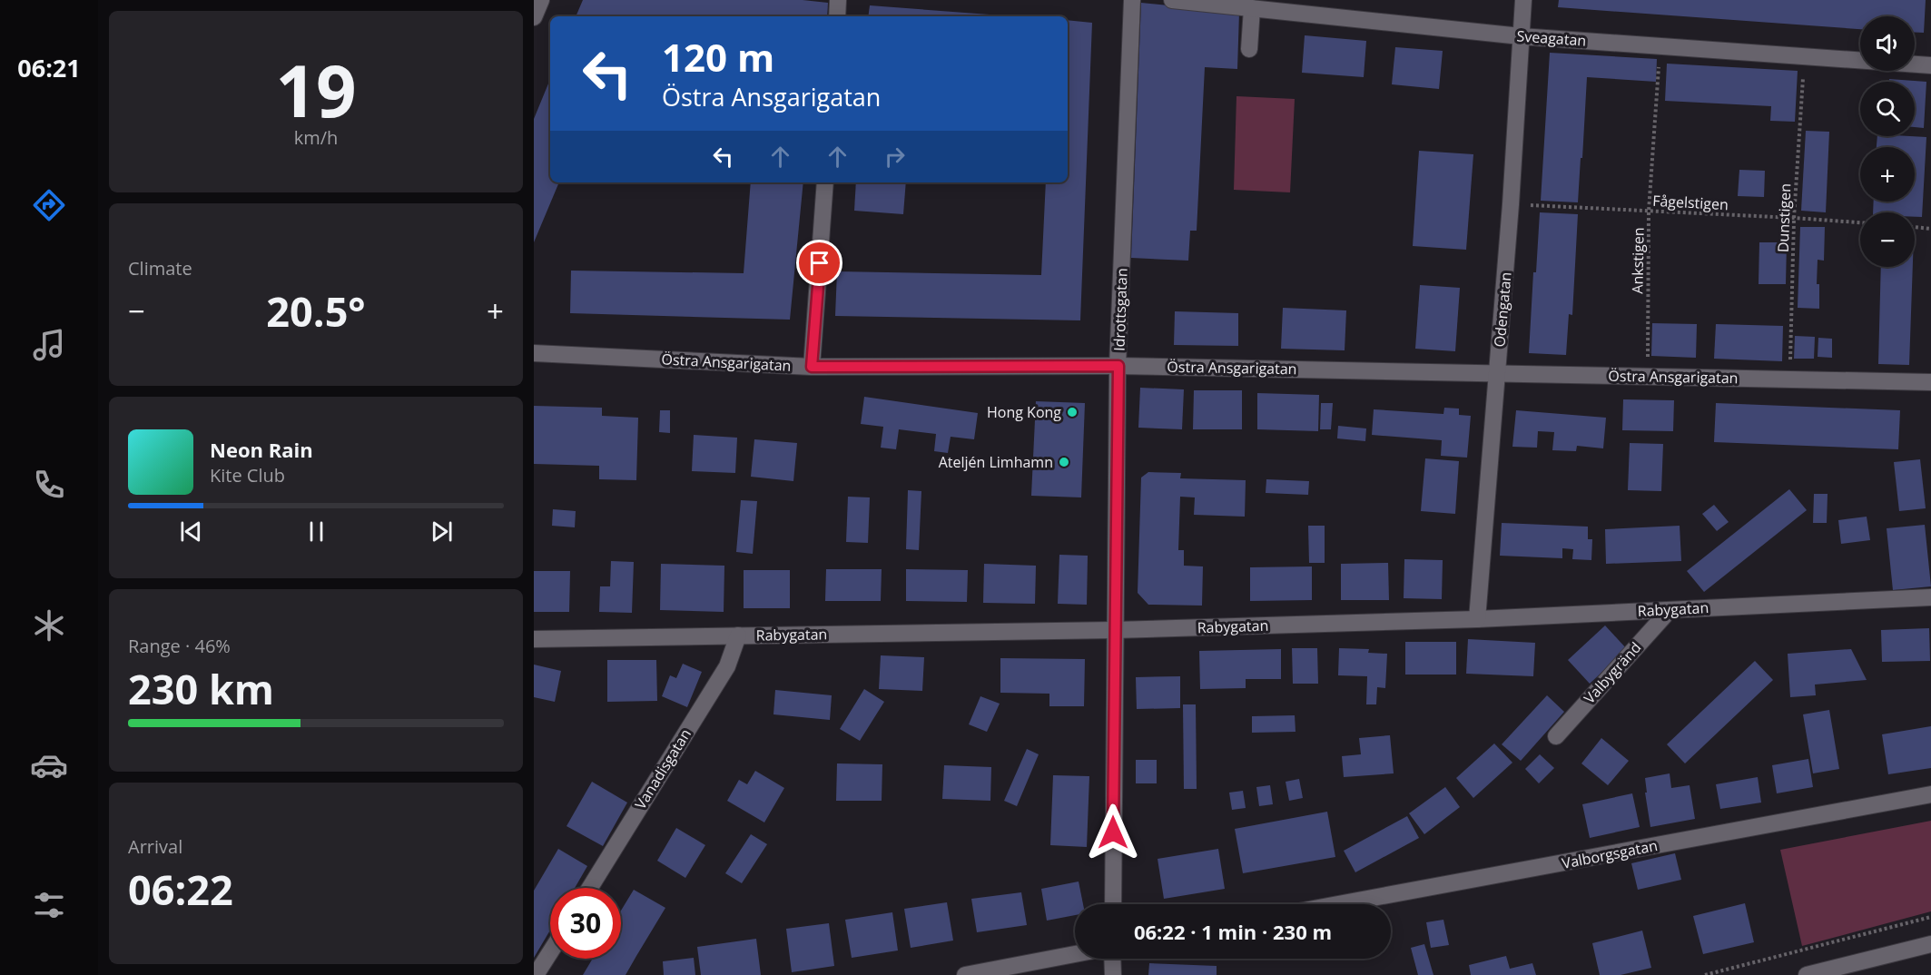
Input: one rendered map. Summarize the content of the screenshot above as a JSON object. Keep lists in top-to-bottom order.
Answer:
{
  "streets": {
    "street": [
      "Sveagatan",
      "Idrottsgatan",
      "Odengatan",
      "Östra Ansgarigatan",
      "Rabygatan",
      "Valbygränd",
      "Vanadisgatan",
      "Valborgsgatan"
    ],
    "path": ["Fågelstigen", "Dunstigen", "Ankstigen"]
  },
  "crossings": [
    ["Sveagatan", "Dunstigen"],
    ["Sveagatan", "Ankstigen"],
    ["Sveagatan", "Odengatan"],
    ["Fågelstigen", "Dunstigen"],
    ["Fågelstigen", "Ankstigen"],
    ["Fågelstigen", "Odengatan"],
    ["Dunstigen", "Östra Ansgarigatan"],
    ["Ankstigen", "Östra Ansgarigatan"],
    ["Idrottsgatan", "Östra Ansgarigatan"],
    ["Idrottsgatan", "Rabygatan"],
    ["Odengatan", "Östra Ansgarigatan"],
    ["Odengatan", "Rabygatan"],
    ["Rabygatan", "Valbygränd"],
    ["Rabygatan", "Vanadisgatan"]
  ],
  "places": ["Hong Kong", "Ateljén Limhamn"],
  "page": {
    "tabs": "06:21",
    "tile": [
      ["19", "km/h"],
      "Climate",
      ["Range · 46%", "230 km"],
      ["Arrival", "06:22"]
    ],
    "map_buttons": ["+", "−"],
    "turn": ["120 m", "Östra Ansgarigatan"],
    "heat": ["−", "20.5°", "+"],
    "song": ["Neon Rain", "Kite Club"],
    "limit": "30",
    "trip": "06:22 · 1 min · 230 m"
  }
}
